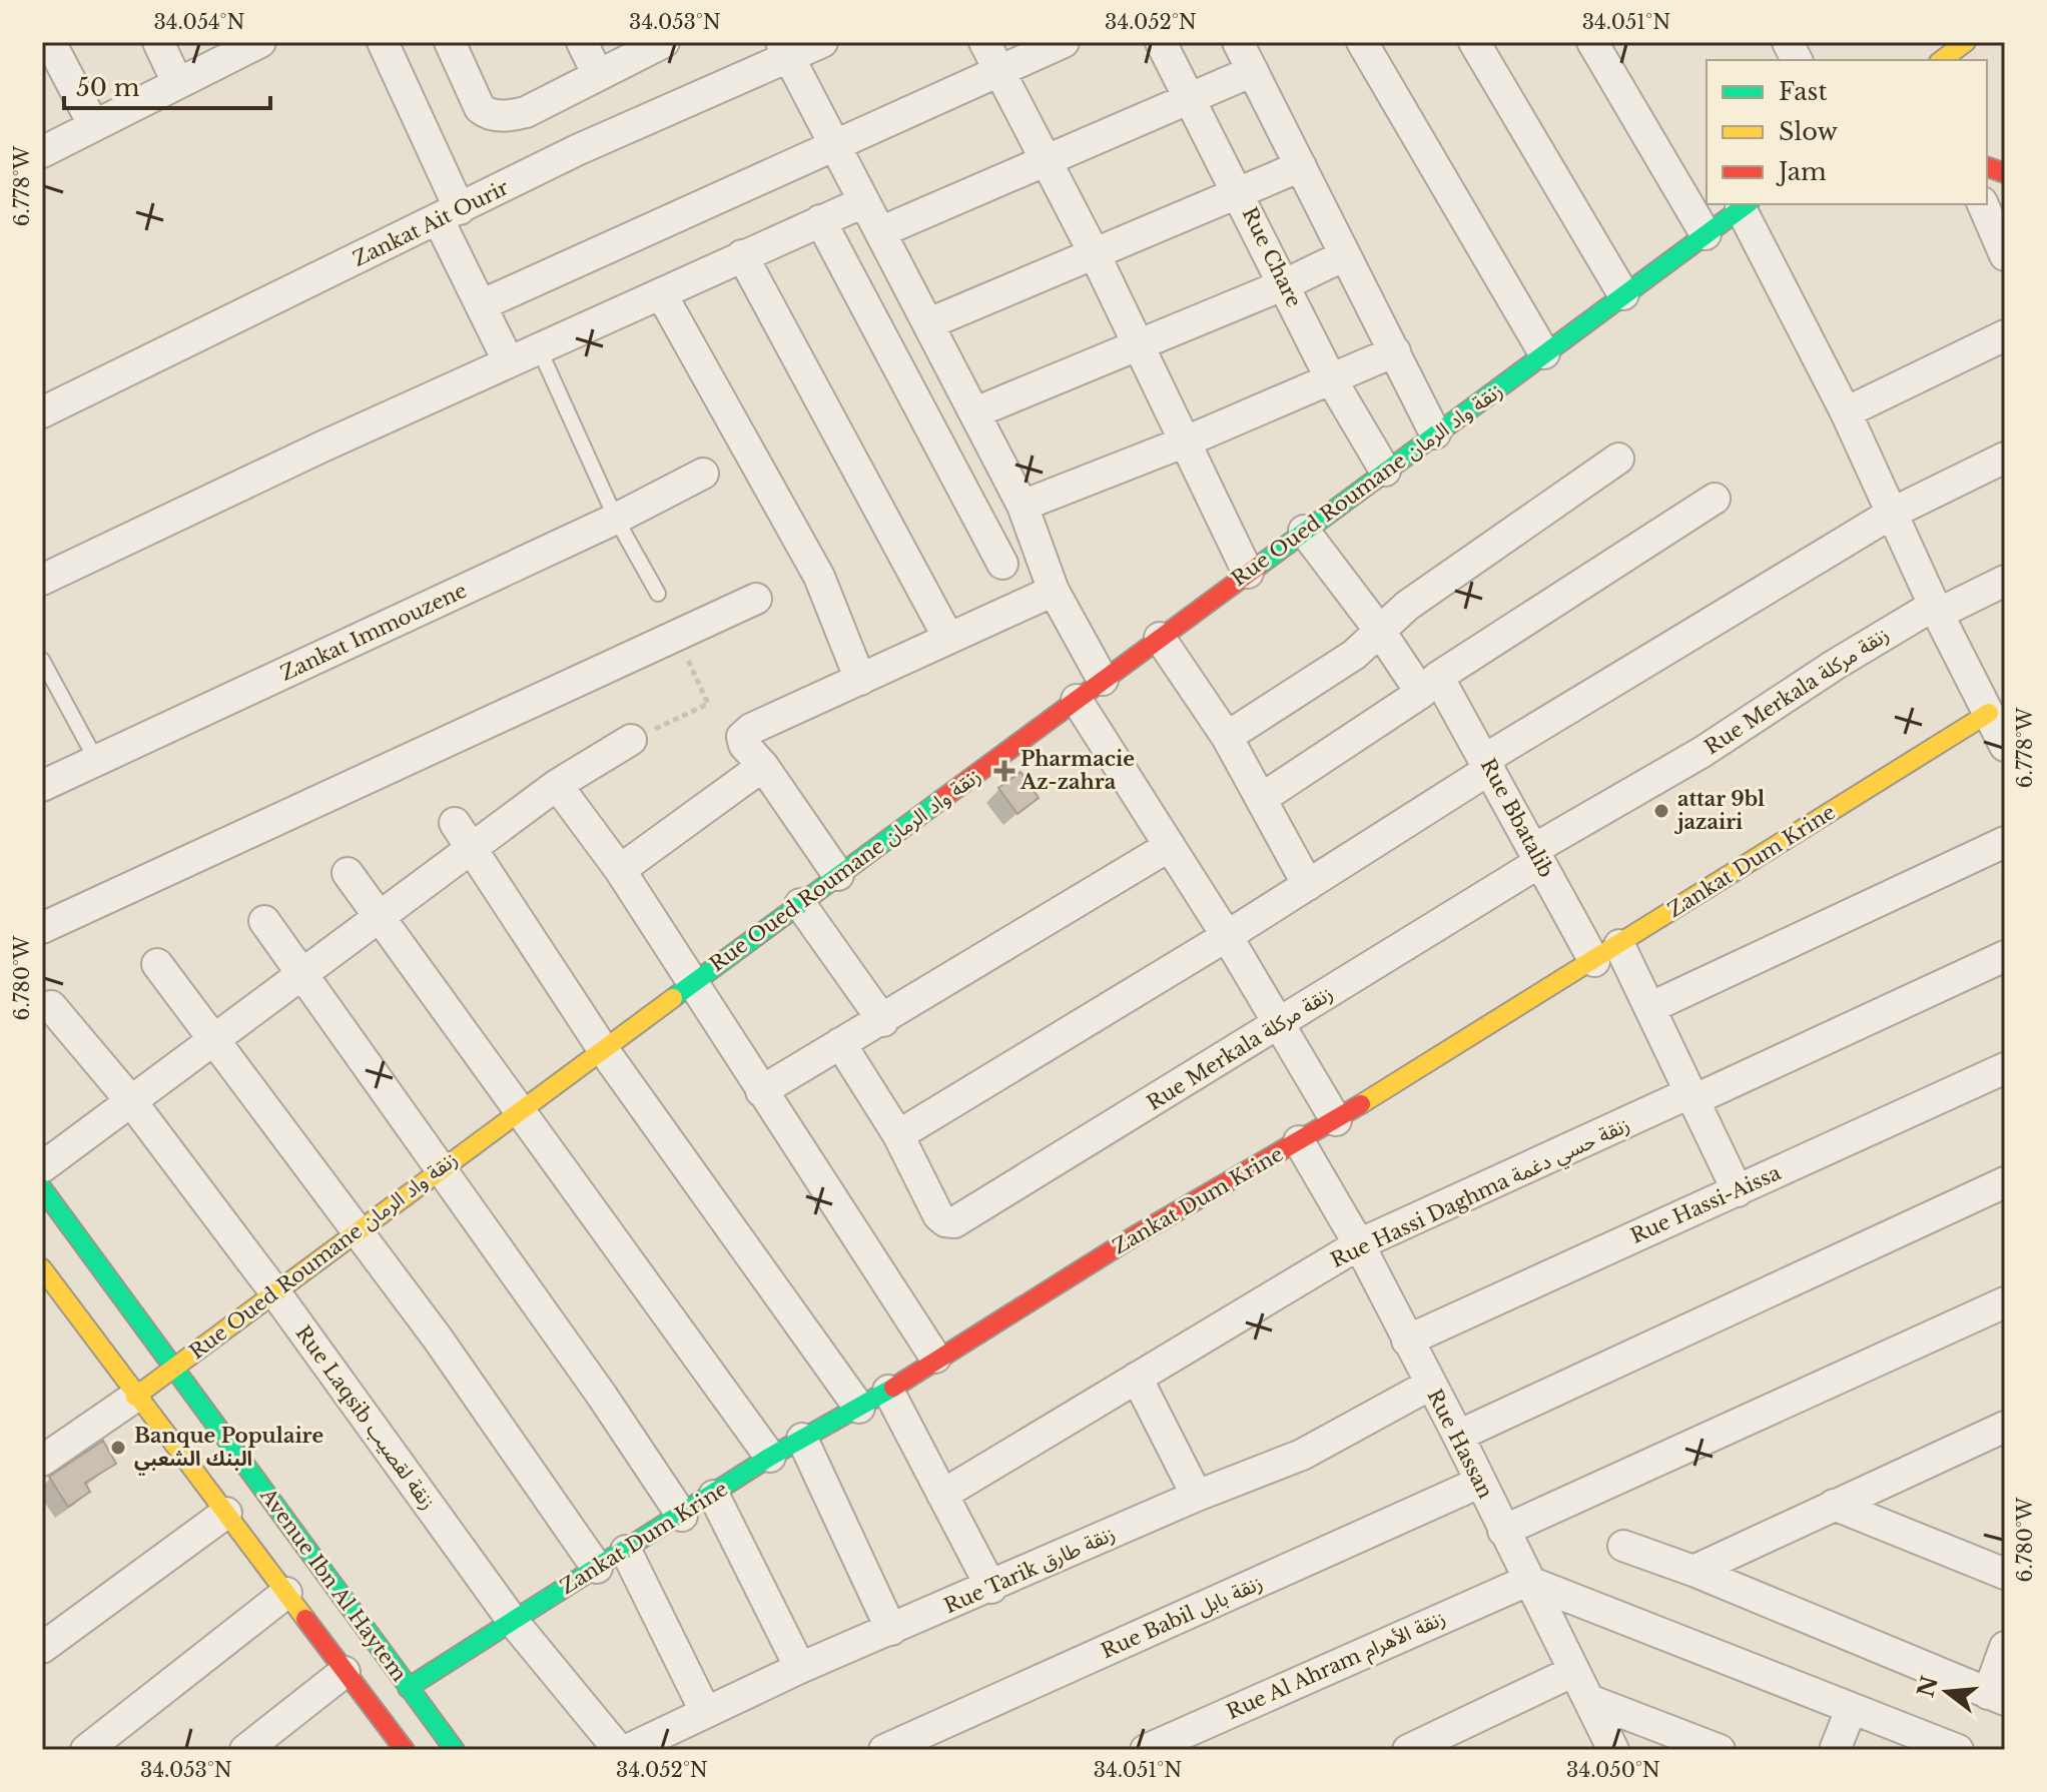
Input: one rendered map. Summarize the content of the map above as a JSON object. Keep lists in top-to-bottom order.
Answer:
{
  "streets": {
    "street": [
      "Zankat Ait Ourir",
      "Rue Chare",
      "Rue Oued Roumane زنقة واد الرمان",
      "Zankat Immouzene",
      "Rue Merkala زنقة مركلة",
      "Rue Bbatalib",
      "Zankat Dum Krine",
      "Rue Hassi Daghma زنقة حسي دغمة",
      "Rue Hassi-Aissa",
      "Rue Laqsib زنقة لقصيب",
      "Rue Hassan",
      "Rue Tarik زنقة طارق",
      "Avenue Ibn Al Haytem",
      "Rue Babil زنقة بابل",
      "Rue Al Ahram زنقة الأهرام"
    ]
  },
  "crossings": [
    ["Rue Chare", "Rue Oued Roumane زنقة واد الرمان"],
    ["Rue Oued Roumane زنقة واد الرمان", "Rue Bbatalib"],
    ["Rue Oued Roumane زنقة واد الرمان", "Rue Laqsib زنقة لقصيب"],
    ["Rue Oued Roumane زنقة واد الرمان", "Avenue Ibn Al Haytem"],
    ["Rue Merkala زنقة مركلة", "Rue Bbatalib"],
    ["Rue Bbatalib", "Zankat Dum Krine"],
    ["Zankat Dum Krine", "Rue Laqsib زنقة لقصيب"],
    ["Zankat Dum Krine", "Rue Hassan"],
    ["Zankat Dum Krine", "Avenue Ibn Al Haytem"],
    ["Rue Hassi Daghma زنقة حسي دغمة", "Rue Hassan"],
    ["Rue Hassi-Aissa", "Rue Hassan"],
    ["Rue Hassan", "Rue Tarik زنقة طارق"],
    ["Rue Hassan", "Rue Babil زنقة بابل"],
    ["Rue Hassan", "Rue Al Ahram زنقة الأهرام"]
  ],
  "places": {
    "health": ["Pharmacie Az-zahra"],
    "other": ["attar 9bl jazairi", "Banque Populaire البنك الشعبي"]
  },
  "legend": ["Fast", "Slow", "Jam"],
  "scale_bar": "50 m",
  "north": "left",
  "coordinates": [
    "34.054°N",
    "34.053°N",
    "34.052°N",
    "34.051°N",
    "6.778°W",
    "6.780°W",
    "34.050°N"
  ]
}
